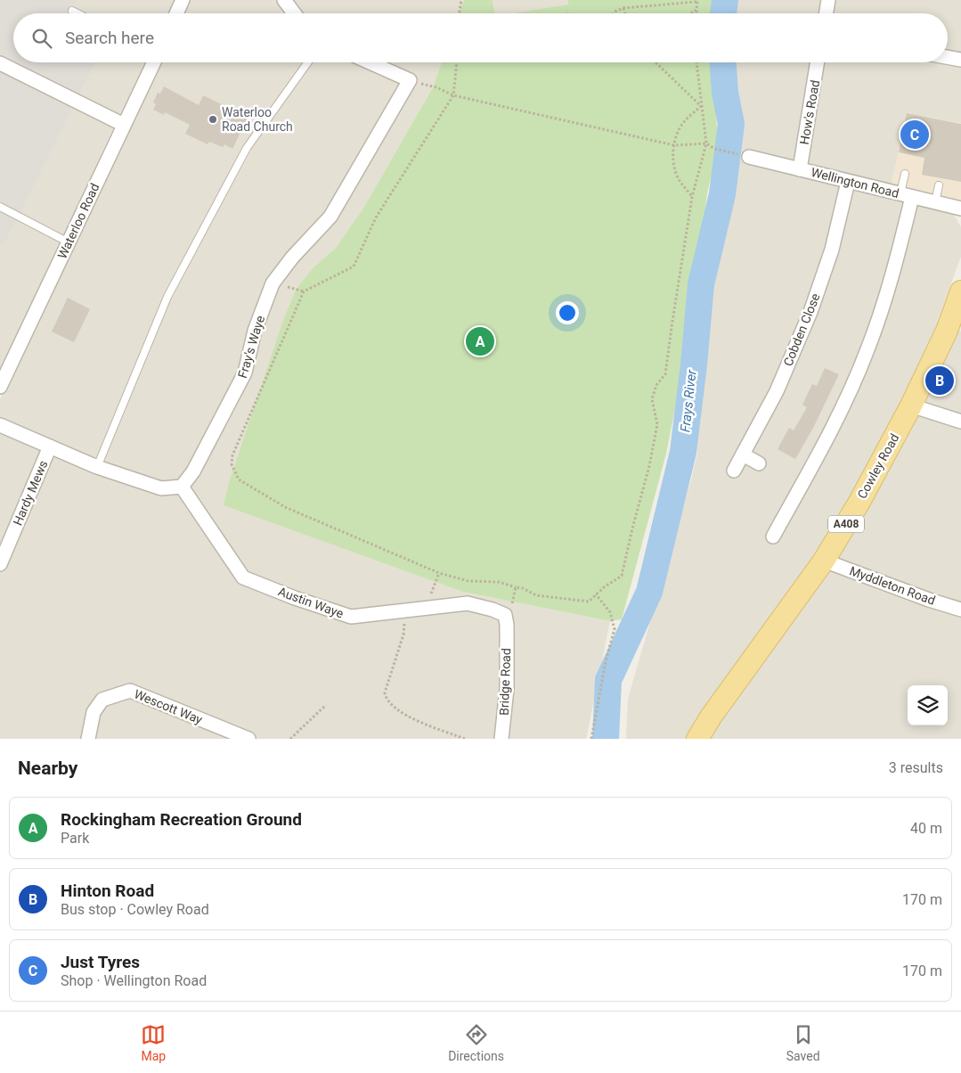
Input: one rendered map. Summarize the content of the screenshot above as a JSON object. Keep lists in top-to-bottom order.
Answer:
{
  "streets": {
    "main road": ["Cowley Road", "A408"],
    "street": [
      "How's Road",
      "Wellington Road",
      "Waterloo Road",
      "Cobden Close",
      "Fray's Waye",
      "Hardy Mews",
      "Myddleton Road",
      "Austin Waye",
      "Bridge Road",
      "Wescott Way"
    ]
  },
  "crossings": [
    ["How's Road", "Wellington Road"],
    ["Wellington Road", "Cobden Close"],
    ["Fray's Waye", "Austin Waye"],
    ["Cowley Road", "Myddleton Road"],
    ["Austin Waye", "Bridge Road"]
  ],
  "water": ["Frays River"],
  "places": ["Waterloo Road Church"],
  "page": {
    "search": "Search here",
    "pins": ["C", "A", "B"],
    "heading": ["Nearby", "3 results"],
    "list": [
      {
        "mark": "A",
        "name": "Rockingham Recreation Ground",
        "note": "Park",
        "value": "40 m"
      },
      {
        "mark": "B",
        "name": "Hinton Road",
        "note": "Bus stop · Cowley Road",
        "value": "170 m"
      },
      {
        "mark": "C",
        "name": "Just Tyres",
        "note": "Shop · Wellington Road",
        "value": "170 m"
      }
    ],
    "nav": ["Map", "Directions", "Saved"]
  }
}
